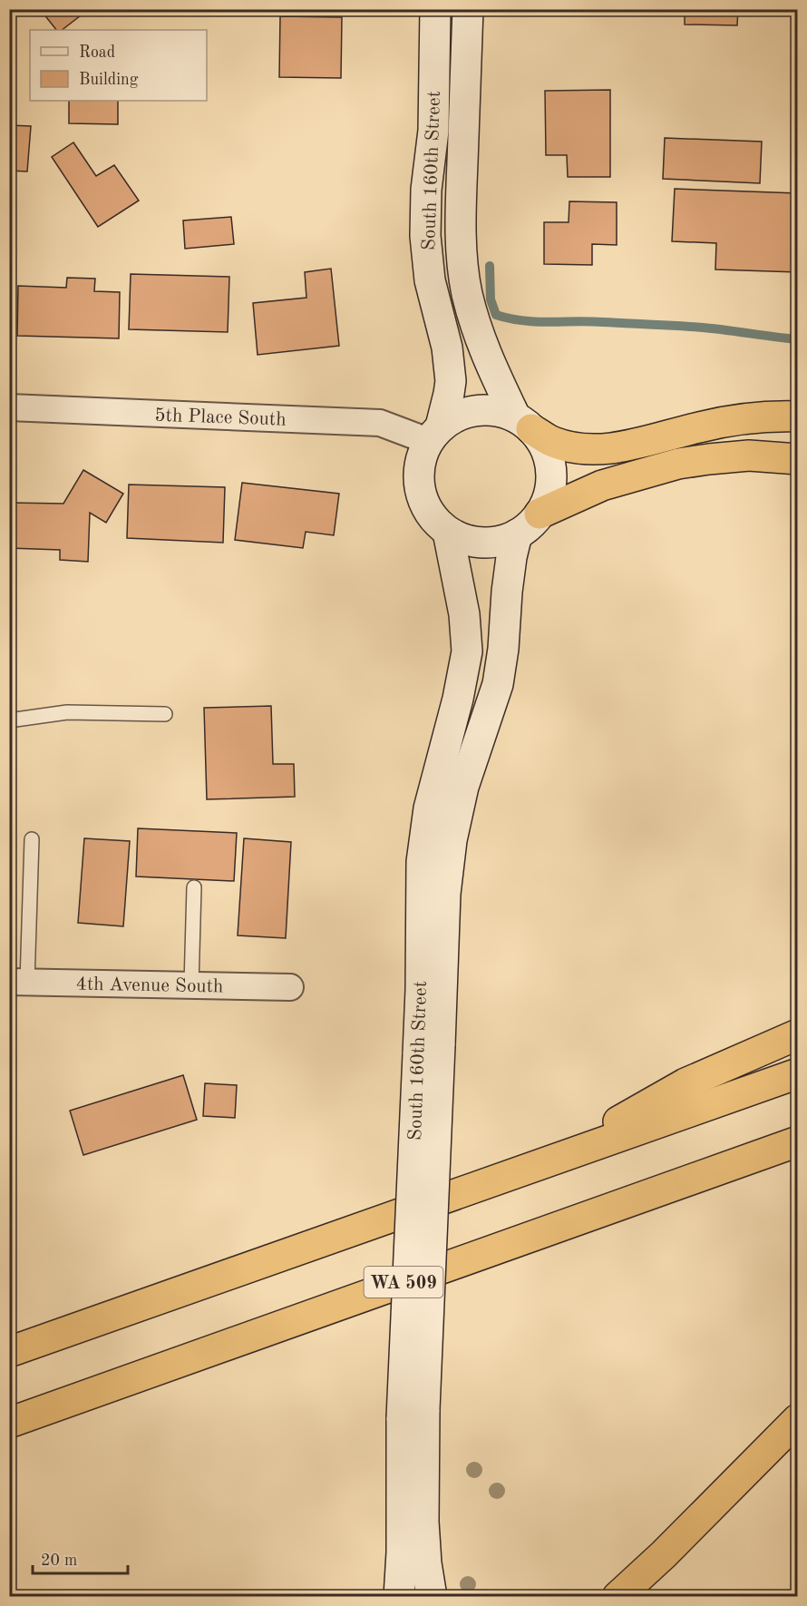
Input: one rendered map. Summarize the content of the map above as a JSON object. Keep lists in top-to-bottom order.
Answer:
{
  "streets": {
    "highway": ["WA 509"],
    "main road": ["South 160th Street"],
    "street": ["5th Place South", "4th Avenue South"]
  },
  "crossings": [
    ["South 160th Street", "5th Place South"]
  ],
  "legend": ["Road", "Building"],
  "scale_bar": "20 m"
}
